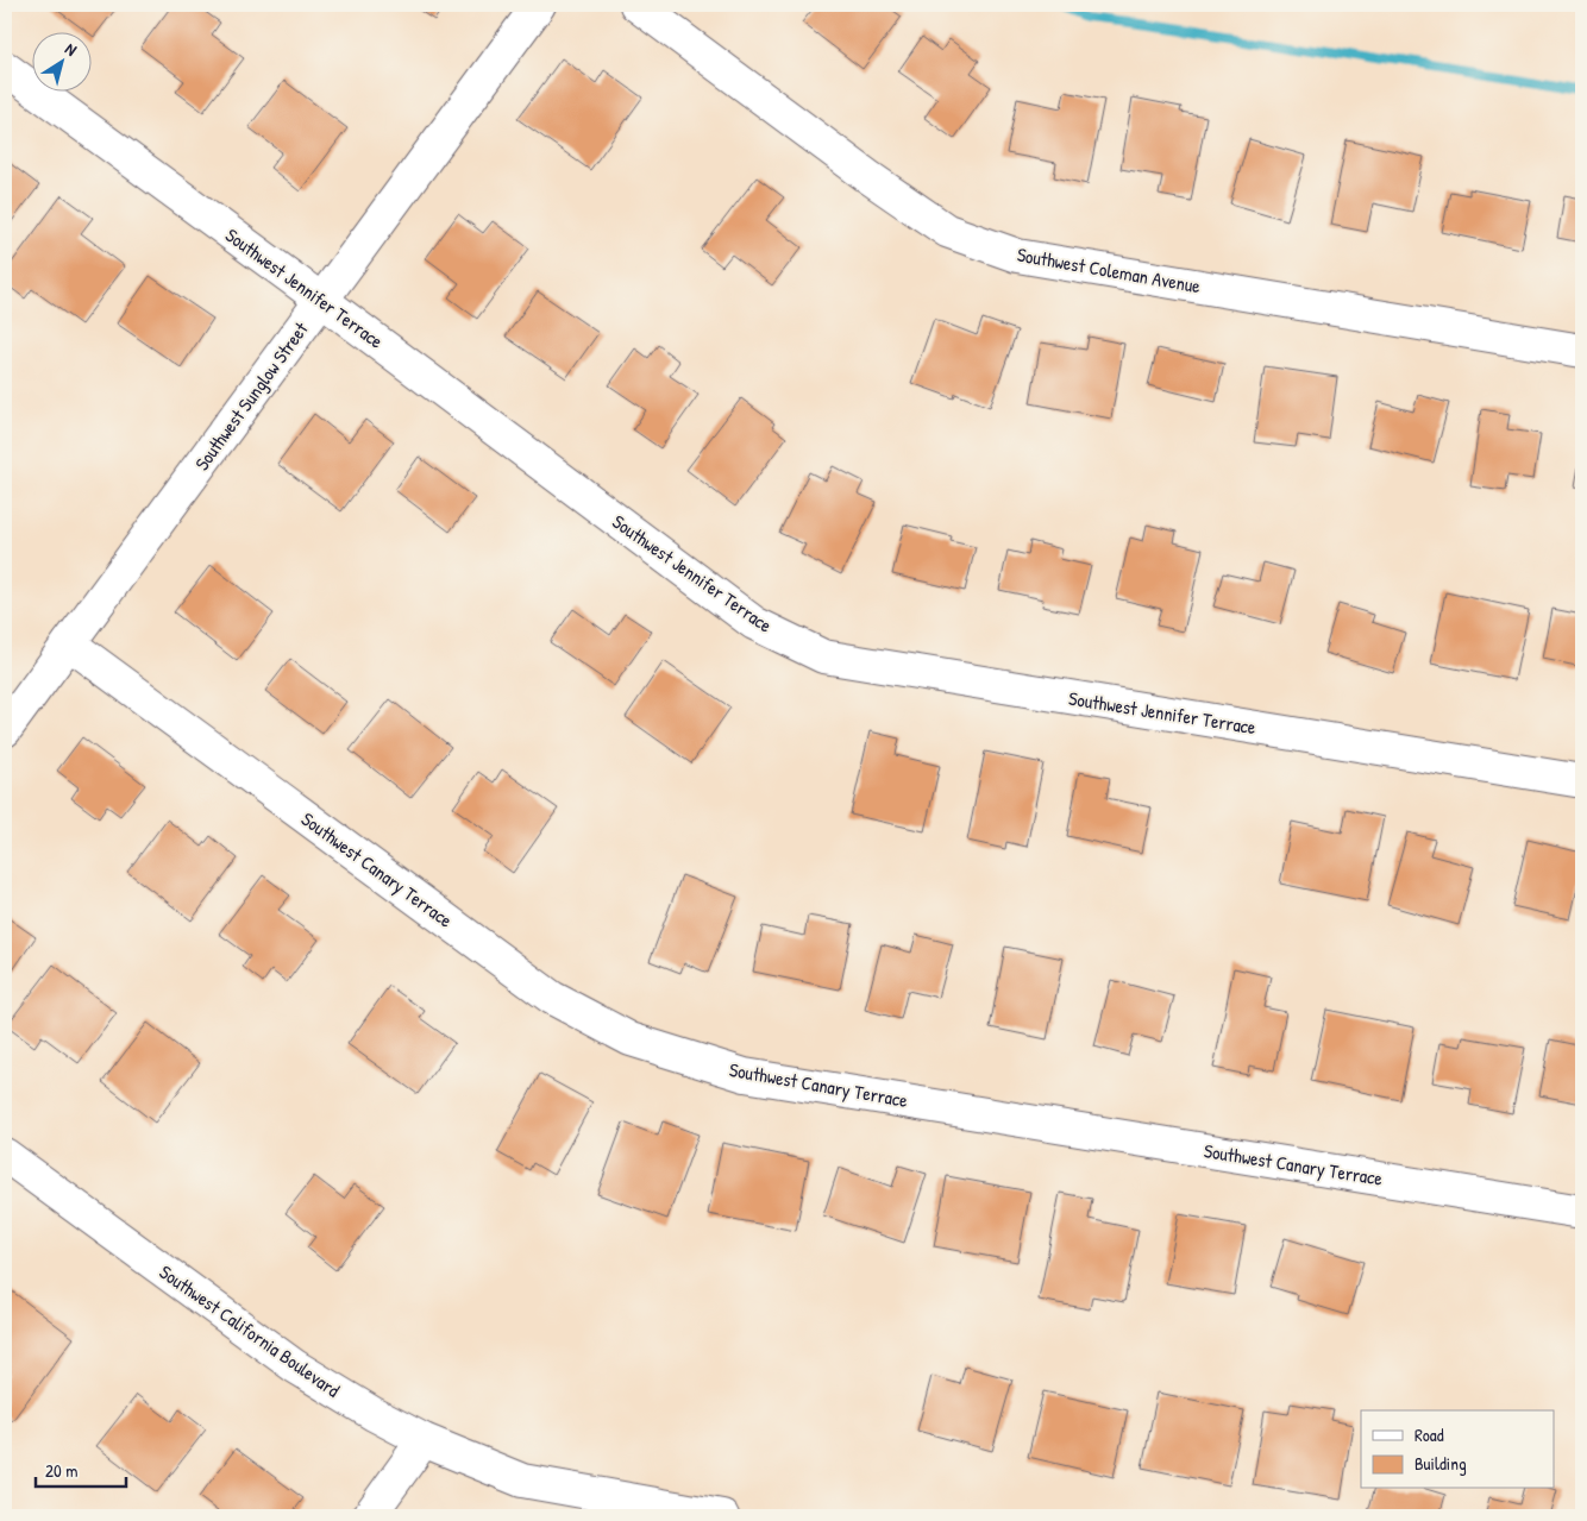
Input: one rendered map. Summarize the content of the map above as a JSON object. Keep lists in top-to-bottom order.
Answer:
{
  "streets": {
    "street": [
      "Southwest Coleman Avenue",
      "Southwest Jennifer Terrace",
      "Southwest Sunglow Street",
      "Southwest Canary Terrace",
      "Southwest California Boulevard"
    ]
  },
  "crossings": [
    ["Southwest Jennifer Terrace", "Southwest Sunglow Street"],
    ["Southwest Sunglow Street", "Southwest Canary Terrace"]
  ],
  "legend": ["Road", "Building"],
  "scale_bar": "20 m",
  "north": "top right"
}
